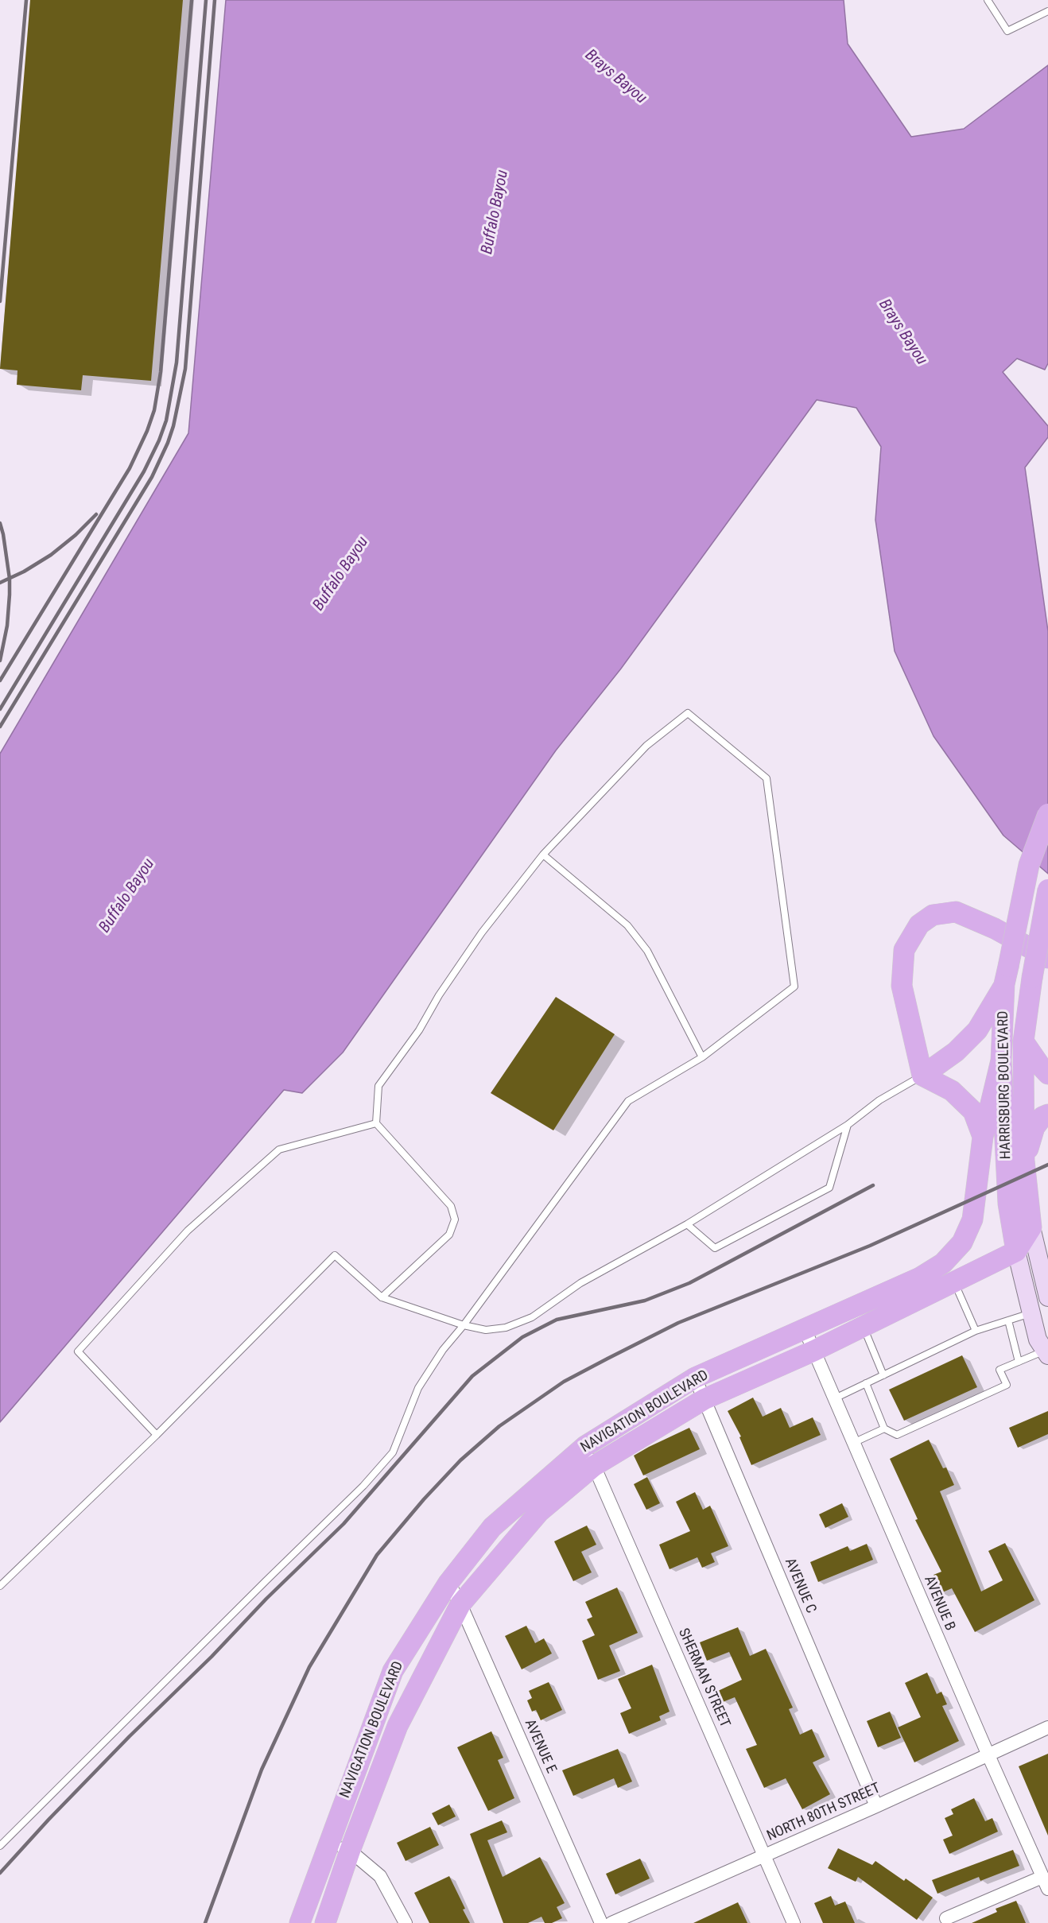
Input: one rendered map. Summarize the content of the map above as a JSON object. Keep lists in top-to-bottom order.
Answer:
{
  "streets": {
    "main road": ["HARRISBURG BOULEVARD", "NAVIGATION BOULEVARD"],
    "street": [
      "AVENUE C",
      "AVENUE B",
      "SHERMAN STREET",
      "AVENUE E",
      "NORTH 80TH STREET"
    ]
  },
  "crossings": [
    ["HARRISBURG BOULEVARD", "NAVIGATION BOULEVARD"],
    ["NAVIGATION BOULEVARD", "AVENUE C"],
    ["NAVIGATION BOULEVARD", "AVENUE B"],
    ["NAVIGATION BOULEVARD", "SHERMAN STREET"],
    ["NAVIGATION BOULEVARD", "AVENUE E"],
    ["AVENUE C", "NORTH 80TH STREET"],
    ["AVENUE B", "NORTH 80TH STREET"],
    ["SHERMAN STREET", "NORTH 80TH STREET"]
  ],
  "water": ["Brays Bayou", "Buffalo Bayou"]
}
